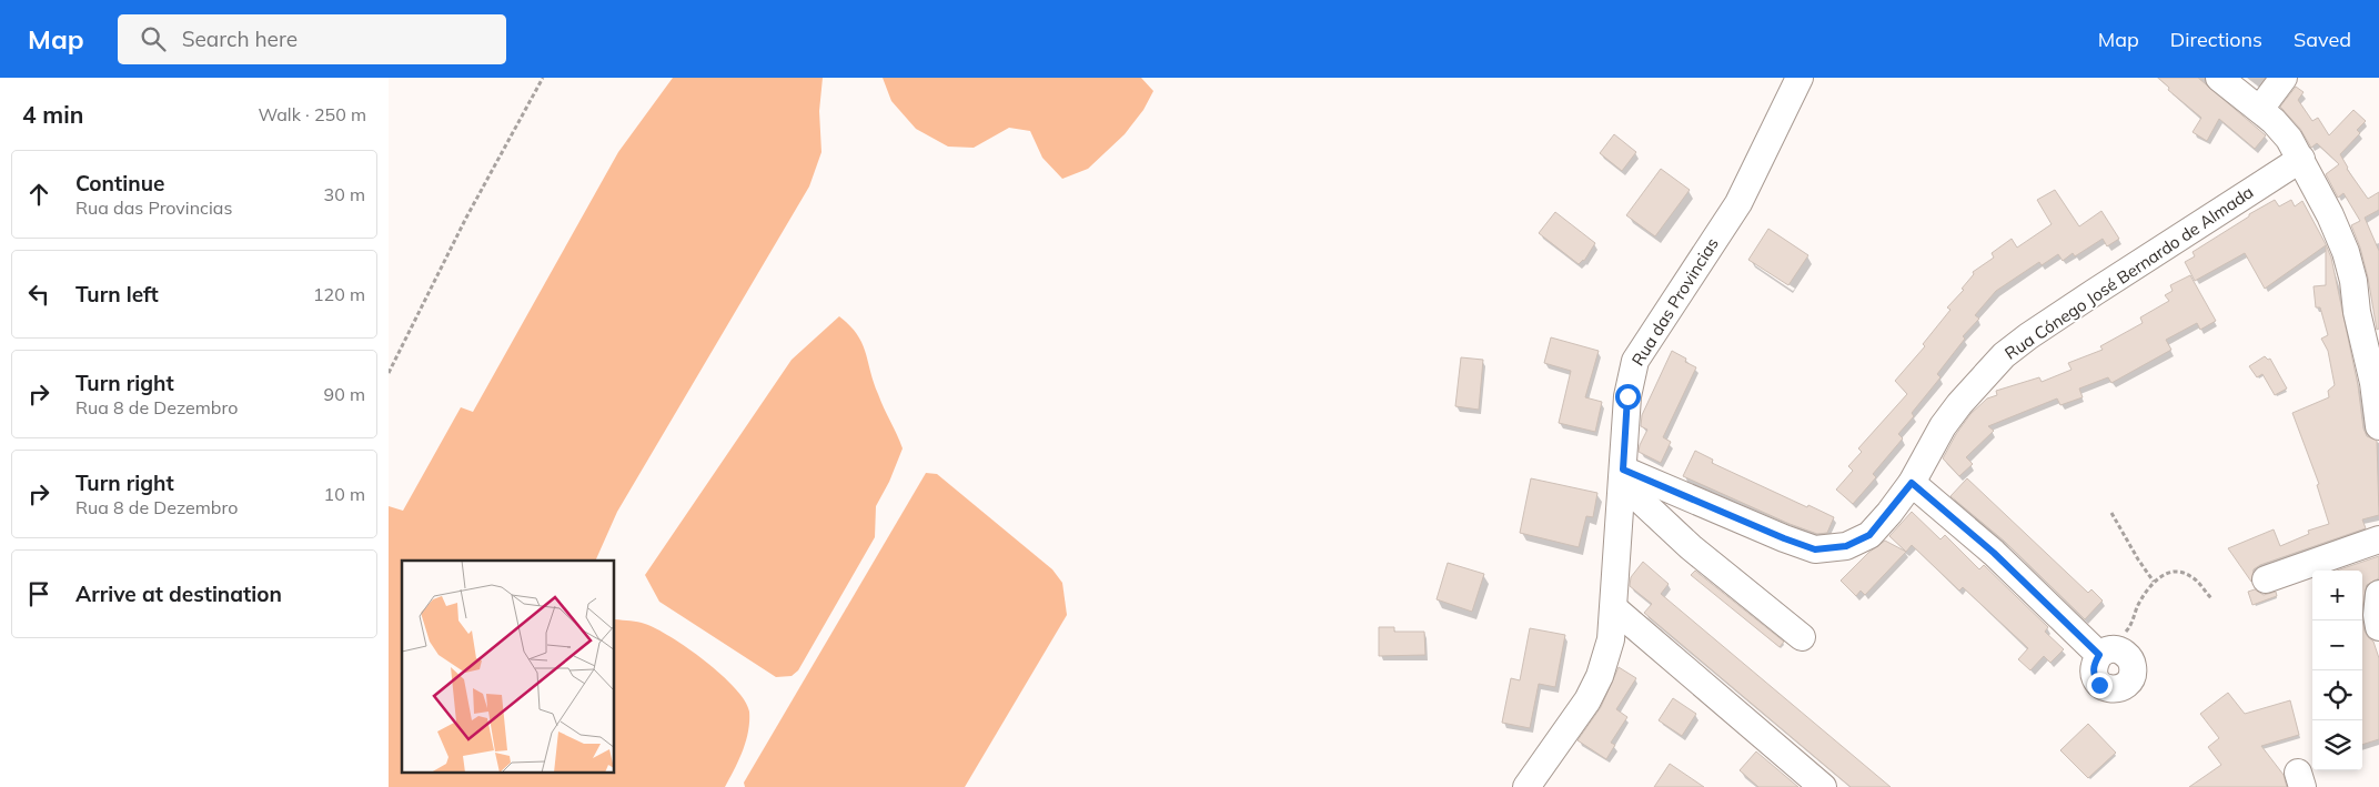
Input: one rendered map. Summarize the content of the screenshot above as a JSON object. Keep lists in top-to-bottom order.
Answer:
{
  "streets": {
    "street": ["Rua Cónego José Bernardo de Almada", "Rua das Provincias"]
  },
  "crossings": [
    ["Rua Cónego José Bernardo de Almada", "Rua das Provincias"]
  ],
  "page": {
    "header": "Map",
    "search": "Search here",
    "nav": ["Map", "Directions", "Saved"],
    "heading": ["4 min", "Walk · 250 m"],
    "list": [
      ["Continue", "Rua das Provincias", "30 m"],
      ["Turn left", "120 m"],
      ["Turn right", "Rua 8 de Dezembro", "90 m"],
      ["Turn right", "Rua 8 de Dezembro", "10 m"],
      "Arrive at destination"
    ],
    "map_buttons": ["+", "−"]
  }
}
